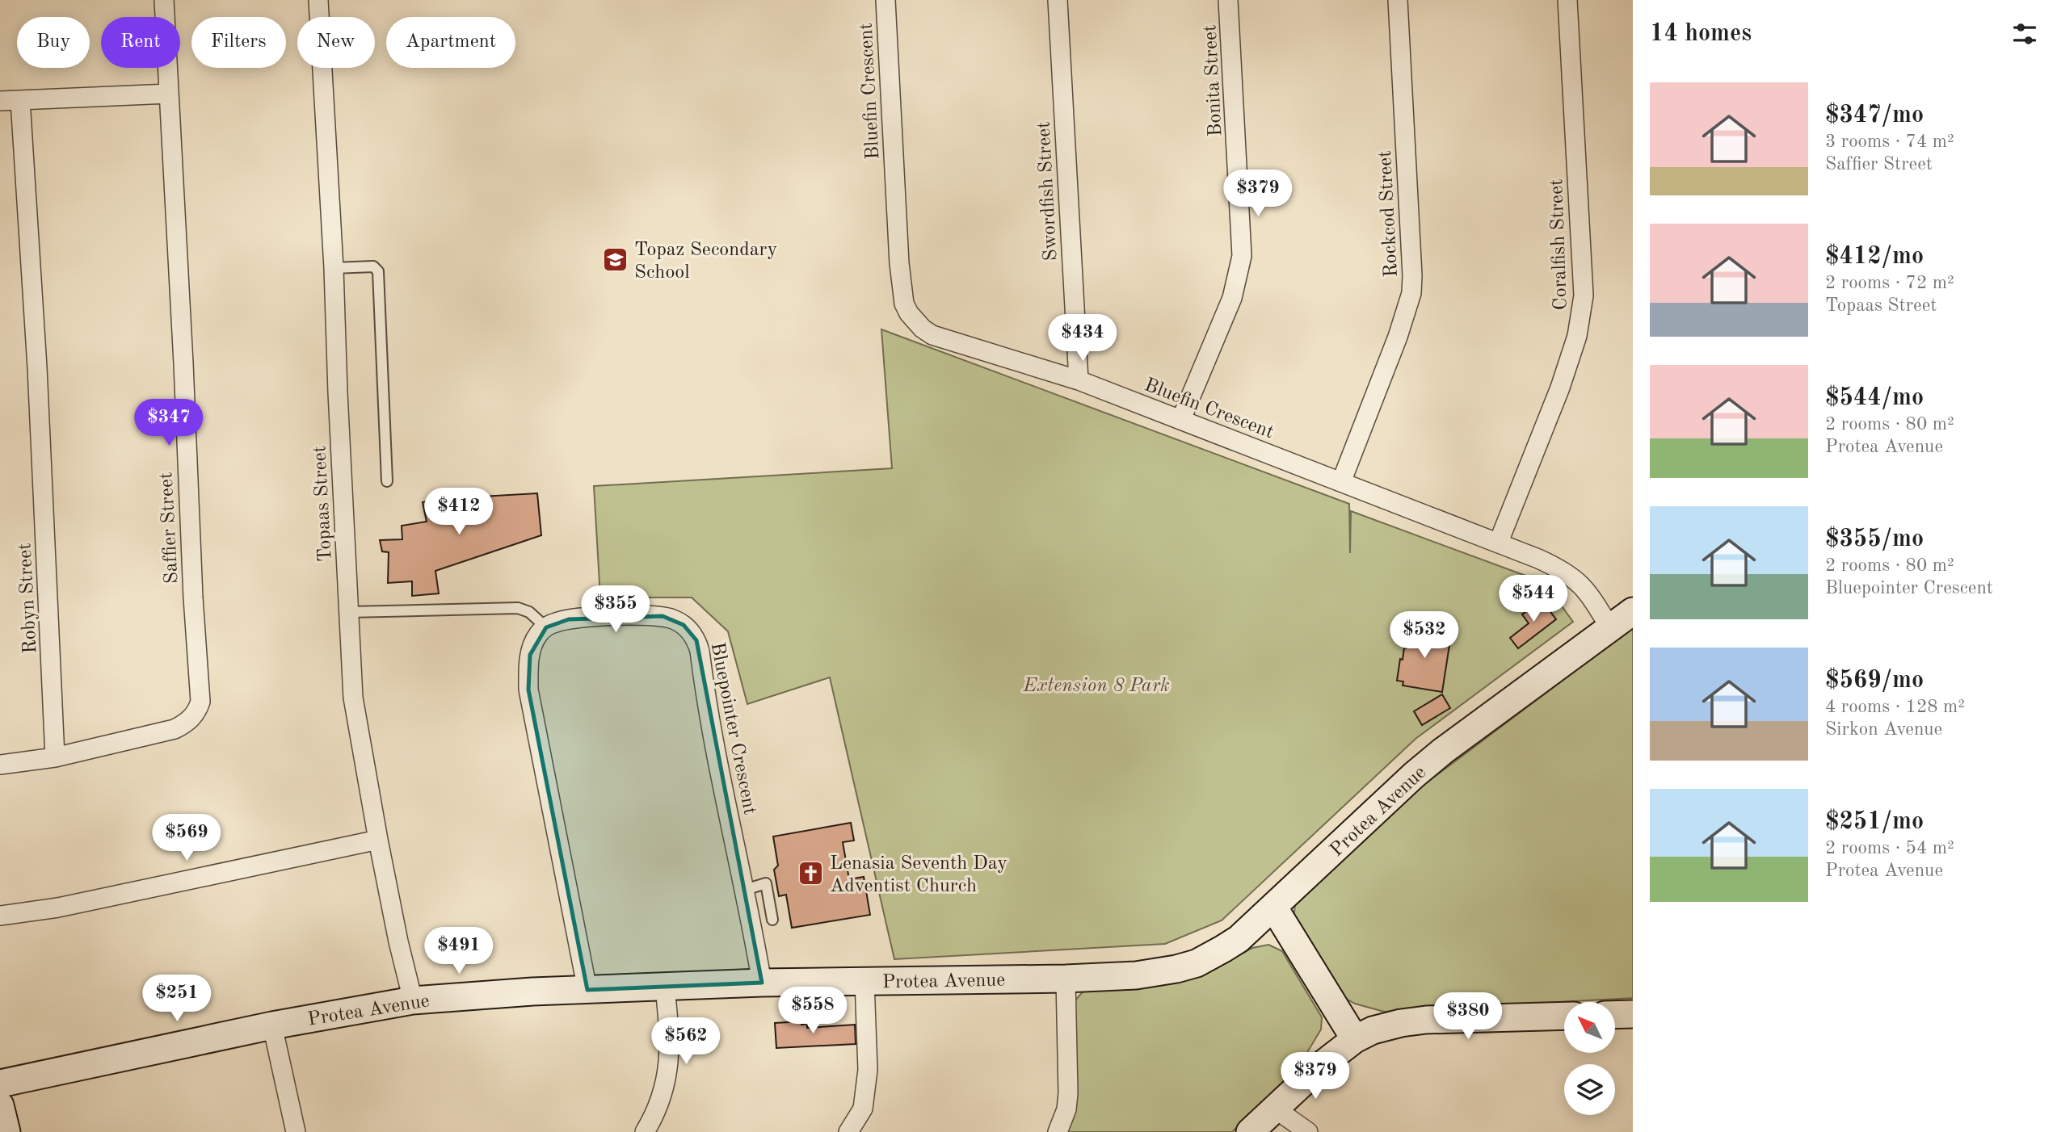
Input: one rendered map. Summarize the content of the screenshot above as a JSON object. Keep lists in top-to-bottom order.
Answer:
{
  "streets": {
    "street": [
      "Bonita Street",
      "Bluefin Crescent",
      "Swordfish Street",
      "Rockcod Street",
      "Coralfish Street",
      "Topaas Street",
      "Saffier Street",
      "Robyn Street",
      "Bluepointer Crescent",
      "Protea Avenue"
    ]
  },
  "crossings": [
    ["Bonita Street", "Bluefin Crescent"],
    ["Bluefin Crescent", "Swordfish Street"],
    ["Bluefin Crescent", "Rockcod Street"],
    ["Bluefin Crescent", "Coralfish Street"],
    ["Bluefin Crescent", "Protea Avenue"],
    ["Topaas Street", "Protea Avenue"],
    ["Saffier Street", "Robyn Street"],
    ["Bluepointer Crescent", "Protea Avenue"]
  ],
  "parks": ["Extension 8 Park"],
  "places": {
    "school or university": ["Topaz Secondary School"],
    "church": ["Lenasia Seventh Day Adventist Church"]
  },
  "north": "top left",
  "page": {
    "heading": "14 homes",
    "chip": [
      "Buy",
      "Rent",
      "Filters",
      "New",
      "Apartment"
    ],
    "list": [
      {
        "name": "$347/mo",
        "note": "3 rooms · 74 m² · Saffier Street"
      },
      {
        "name": "$412/mo",
        "note": "2 rooms · 72 m² · Topaas Street"
      },
      {
        "name": "$544/mo",
        "note": "2 rooms · 80 m² · Protea Avenue"
      },
      {
        "name": "$355/mo",
        "note": "2 rooms · 80 m² · Bluepointer Crescent"
      },
      {
        "name": "$569/mo",
        "note": "4 rooms · 128 m² · Sirkon Avenue"
      },
      {
        "name": "$251/mo",
        "note": "2 rooms · 54 m² · Protea Avenue"
      }
    ],
    "price": [
      "$379",
      "$434",
      "$347",
      "$412",
      "$544",
      "$355",
      "$532",
      "$569",
      "$491",
      "$251",
      "$558",
      "$380",
      "$562",
      "$379"
    ]
  }
}
